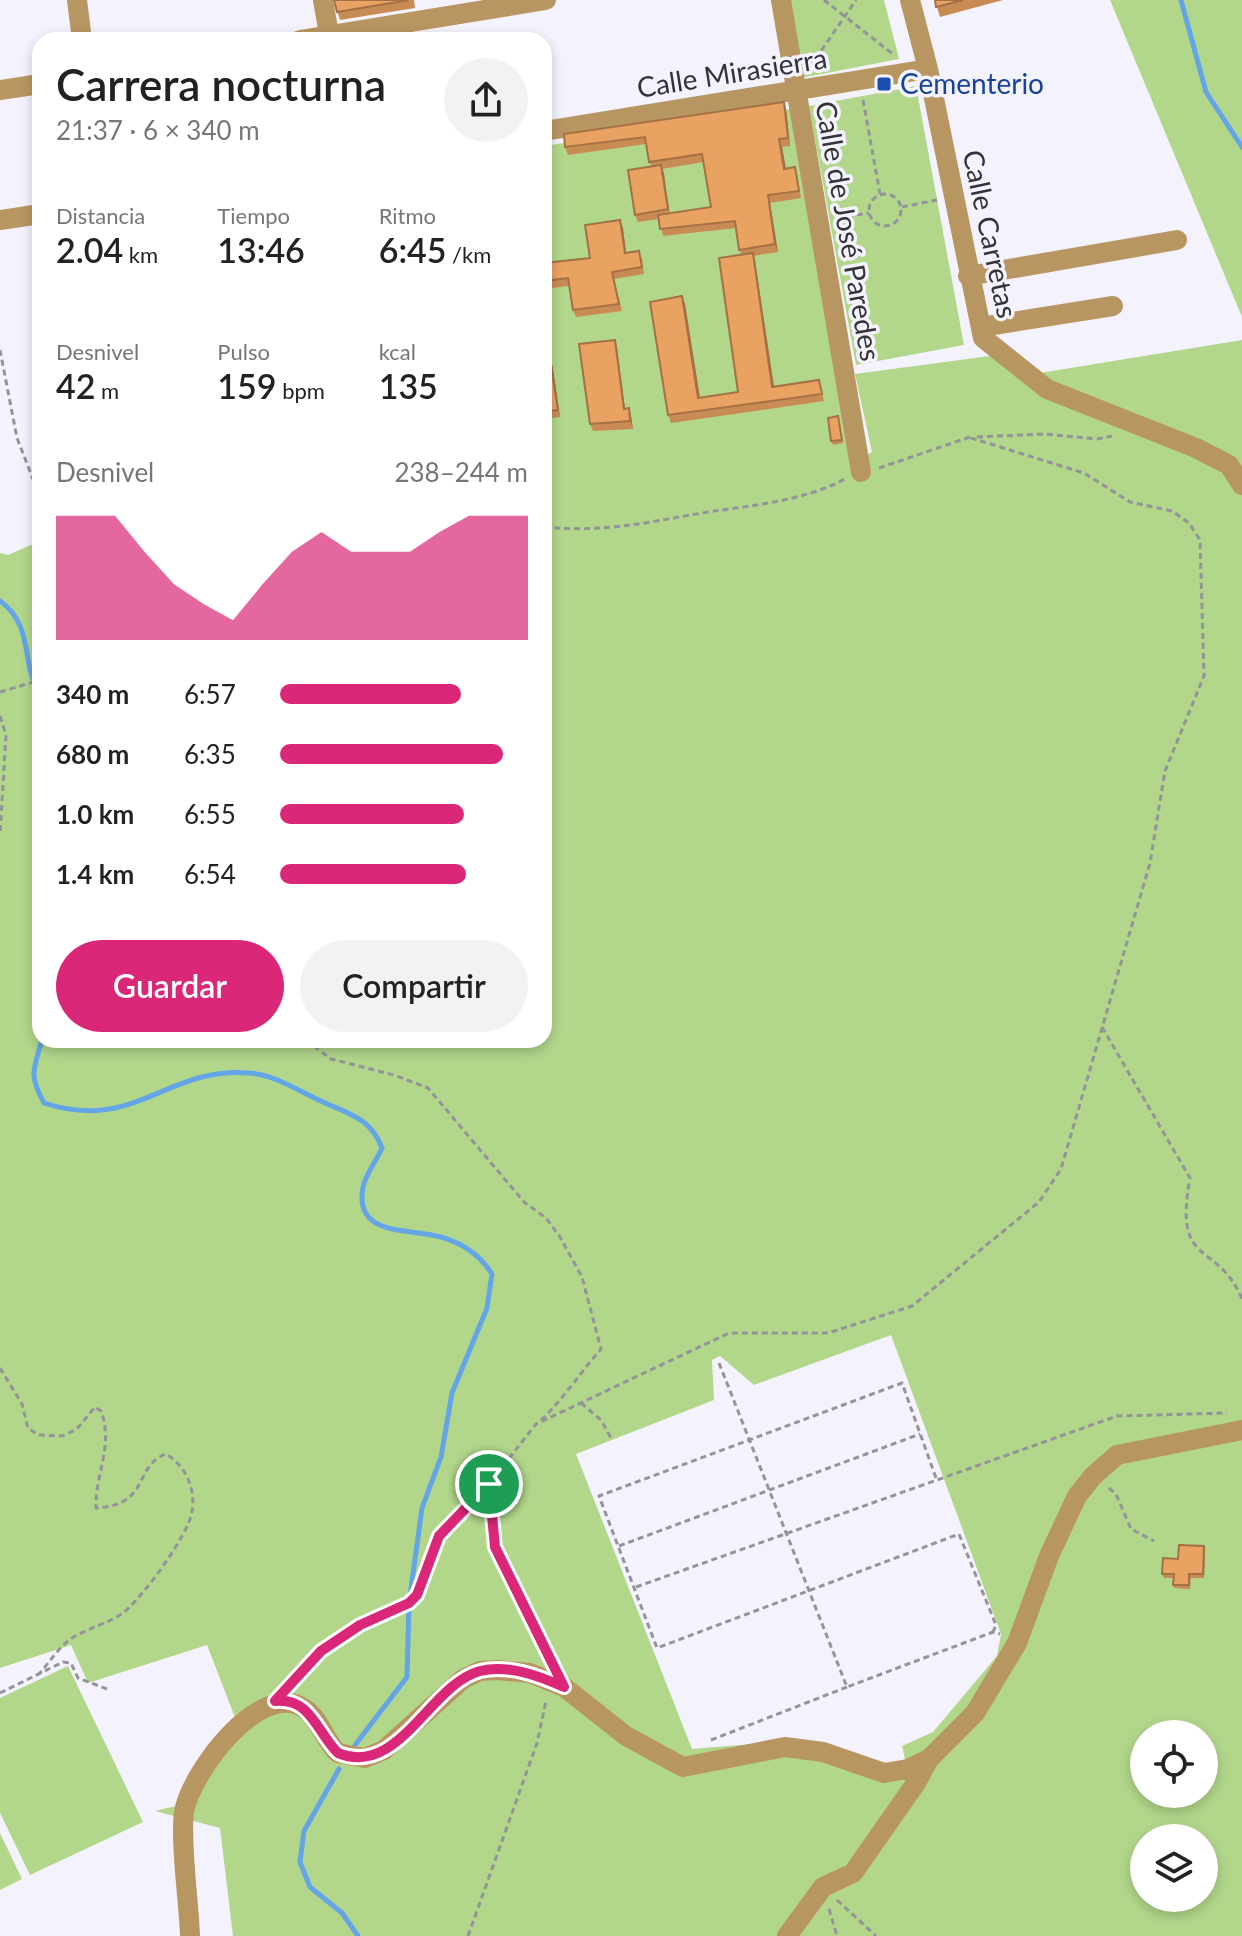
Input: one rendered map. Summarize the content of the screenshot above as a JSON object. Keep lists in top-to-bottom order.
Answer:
{
  "streets": {
    "street": ["Calle Mirasierra", "Calle de José Paredes", "Calle Carretas"]
  },
  "crossings": [
    ["Calle Mirasierra", "Calle de José Paredes"],
    ["Calle Mirasierra", "Calle Carretas"]
  ],
  "places": {
    "transit": ["Cementerio"]
  },
  "page": {
    "heading": ["Carrera nocturna", "21:37 · 6 × 340 m"],
    "stats": [
      ["Distancia", "2.04 km"],
      ["Tiempo", "13:46"],
      ["Ritmo", "6:45 /km"],
      ["Desnivel", "42 m"],
      ["Pulso", "159 bpm"],
      ["kcal", "135"]
    ],
    "chart": ["Desnivel", "238–244 m"],
    "list": [
      {
        "name": "340 m",
        "note": "6:57"
      },
      {
        "name": "680 m",
        "note": "6:35"
      },
      {
        "name": "1.0 km",
        "note": "6:55"
      },
      {
        "name": "1.4 km",
        "note": "6:54"
      }
    ],
    "buttons": ["Guardar", "Compartir"]
  }
}
